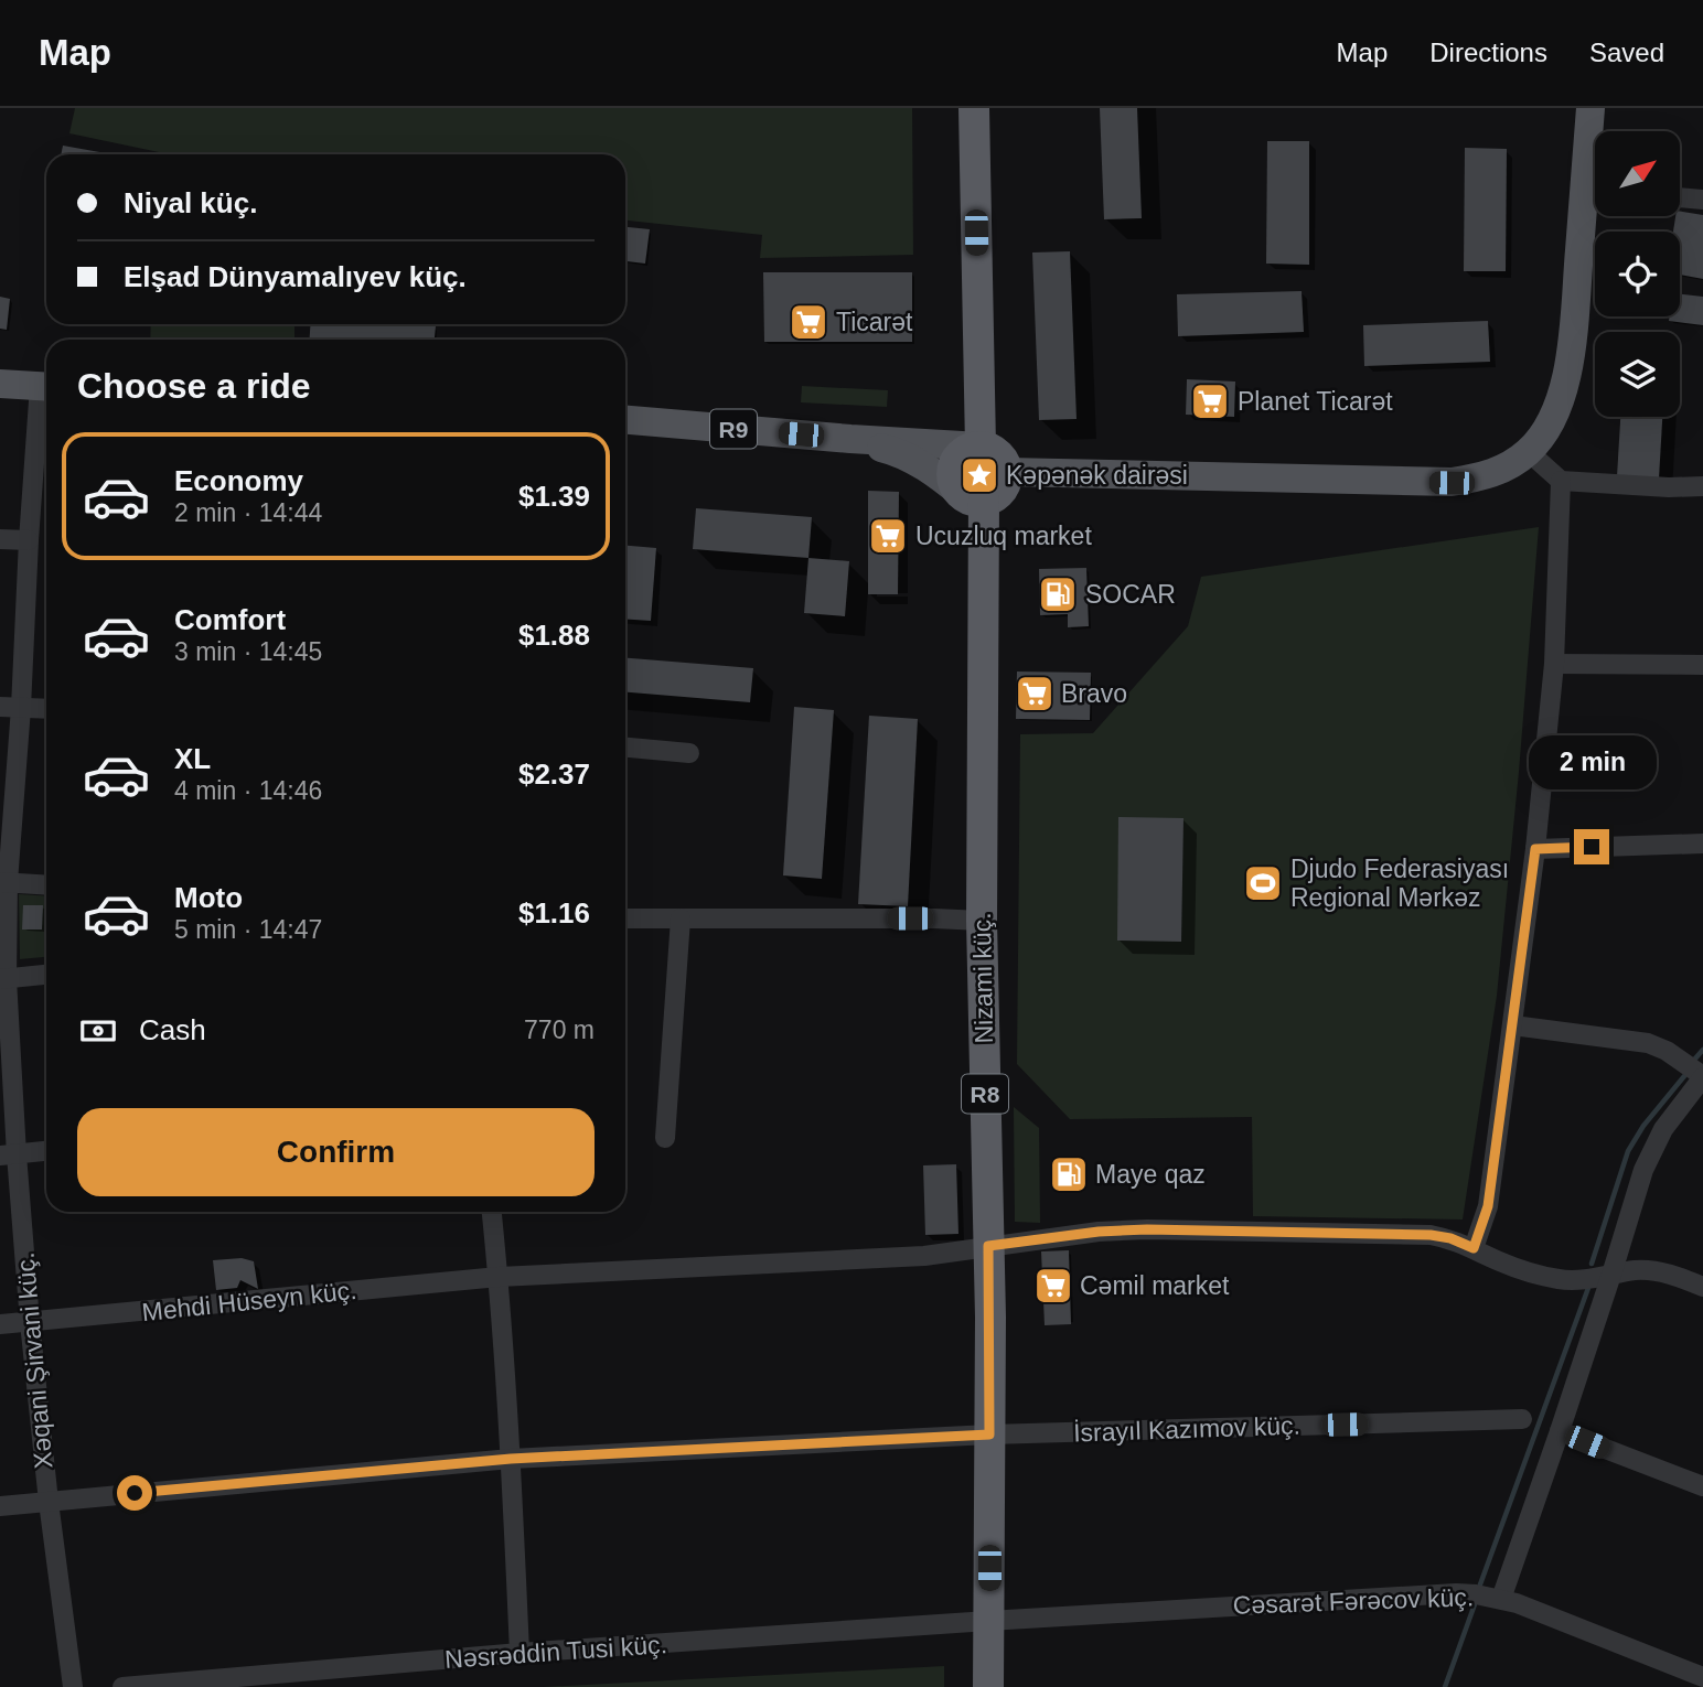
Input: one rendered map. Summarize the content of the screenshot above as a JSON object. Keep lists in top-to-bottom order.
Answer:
{
  "streets": {
    "highway": ["Nizami küç.", "R8"],
    "main road": ["R9"],
    "street": [
      "Mehdi Hüseyn küç.",
      "Xəqani Şirvani küç.",
      "İsrayıl Kazımov küç.",
      "Cəsarət Fərəcov küç.",
      "Nəsrəddin Tusi küç."
    ]
  },
  "crossings": [
    ["Nizami küç.", "Mehdi Hüseyn küç."],
    ["Nizami küç.", "İsrayıl Kazımov küç."],
    ["Nizami küç.", "Cəsarət Fərəcov küç."],
    ["Nizami küç.", "Nəsrəddin Tusi küç."],
    ["Mehdi Hüseyn küç.", "Xəqani Şirvani küç."],
    ["Xəqani Şirvani küç.", "İsrayıl Kazımov küç."],
    ["Cəsarət Fərəcov küç.", "Nəsrəddin Tusi küç."]
  ],
  "places": {
    "supermarket": [
      "Ticarət",
      "Planet Ticarət",
      "Ucuzluq market",
      "Bravo",
      "Cəmil market"
    ],
    "place": ["Kəpənək dairəsi"],
    "fuel station": ["SOCAR", "Maye qaz"],
    "sports": ["Djudo Federasiyası Regional Mərkəz"]
  },
  "north": "top right",
  "page": {
    "header": "Map",
    "nav": ["Map", "Directions", "Saved"],
    "banner": ["Niyal küç.", "Elşad Dünyamalıyev küç."],
    "heading": "Choose a ride",
    "list": [
      {
        "name": "Economy",
        "note": "2 min · 14:44",
        "value": "$1.39"
      },
      {
        "name": "Comfort",
        "note": "3 min · 14:45",
        "value": "$1.88"
      },
      {
        "name": "XL",
        "note": "4 min · 14:46",
        "value": "$2.37"
      },
      {
        "name": "Moto",
        "note": "5 min · 14:47",
        "value": "$1.16"
      }
    ],
    "bubble": "2 min",
    "pay": ["Cash", "770 m"],
    "buttons": "Confirm"
  }
}
